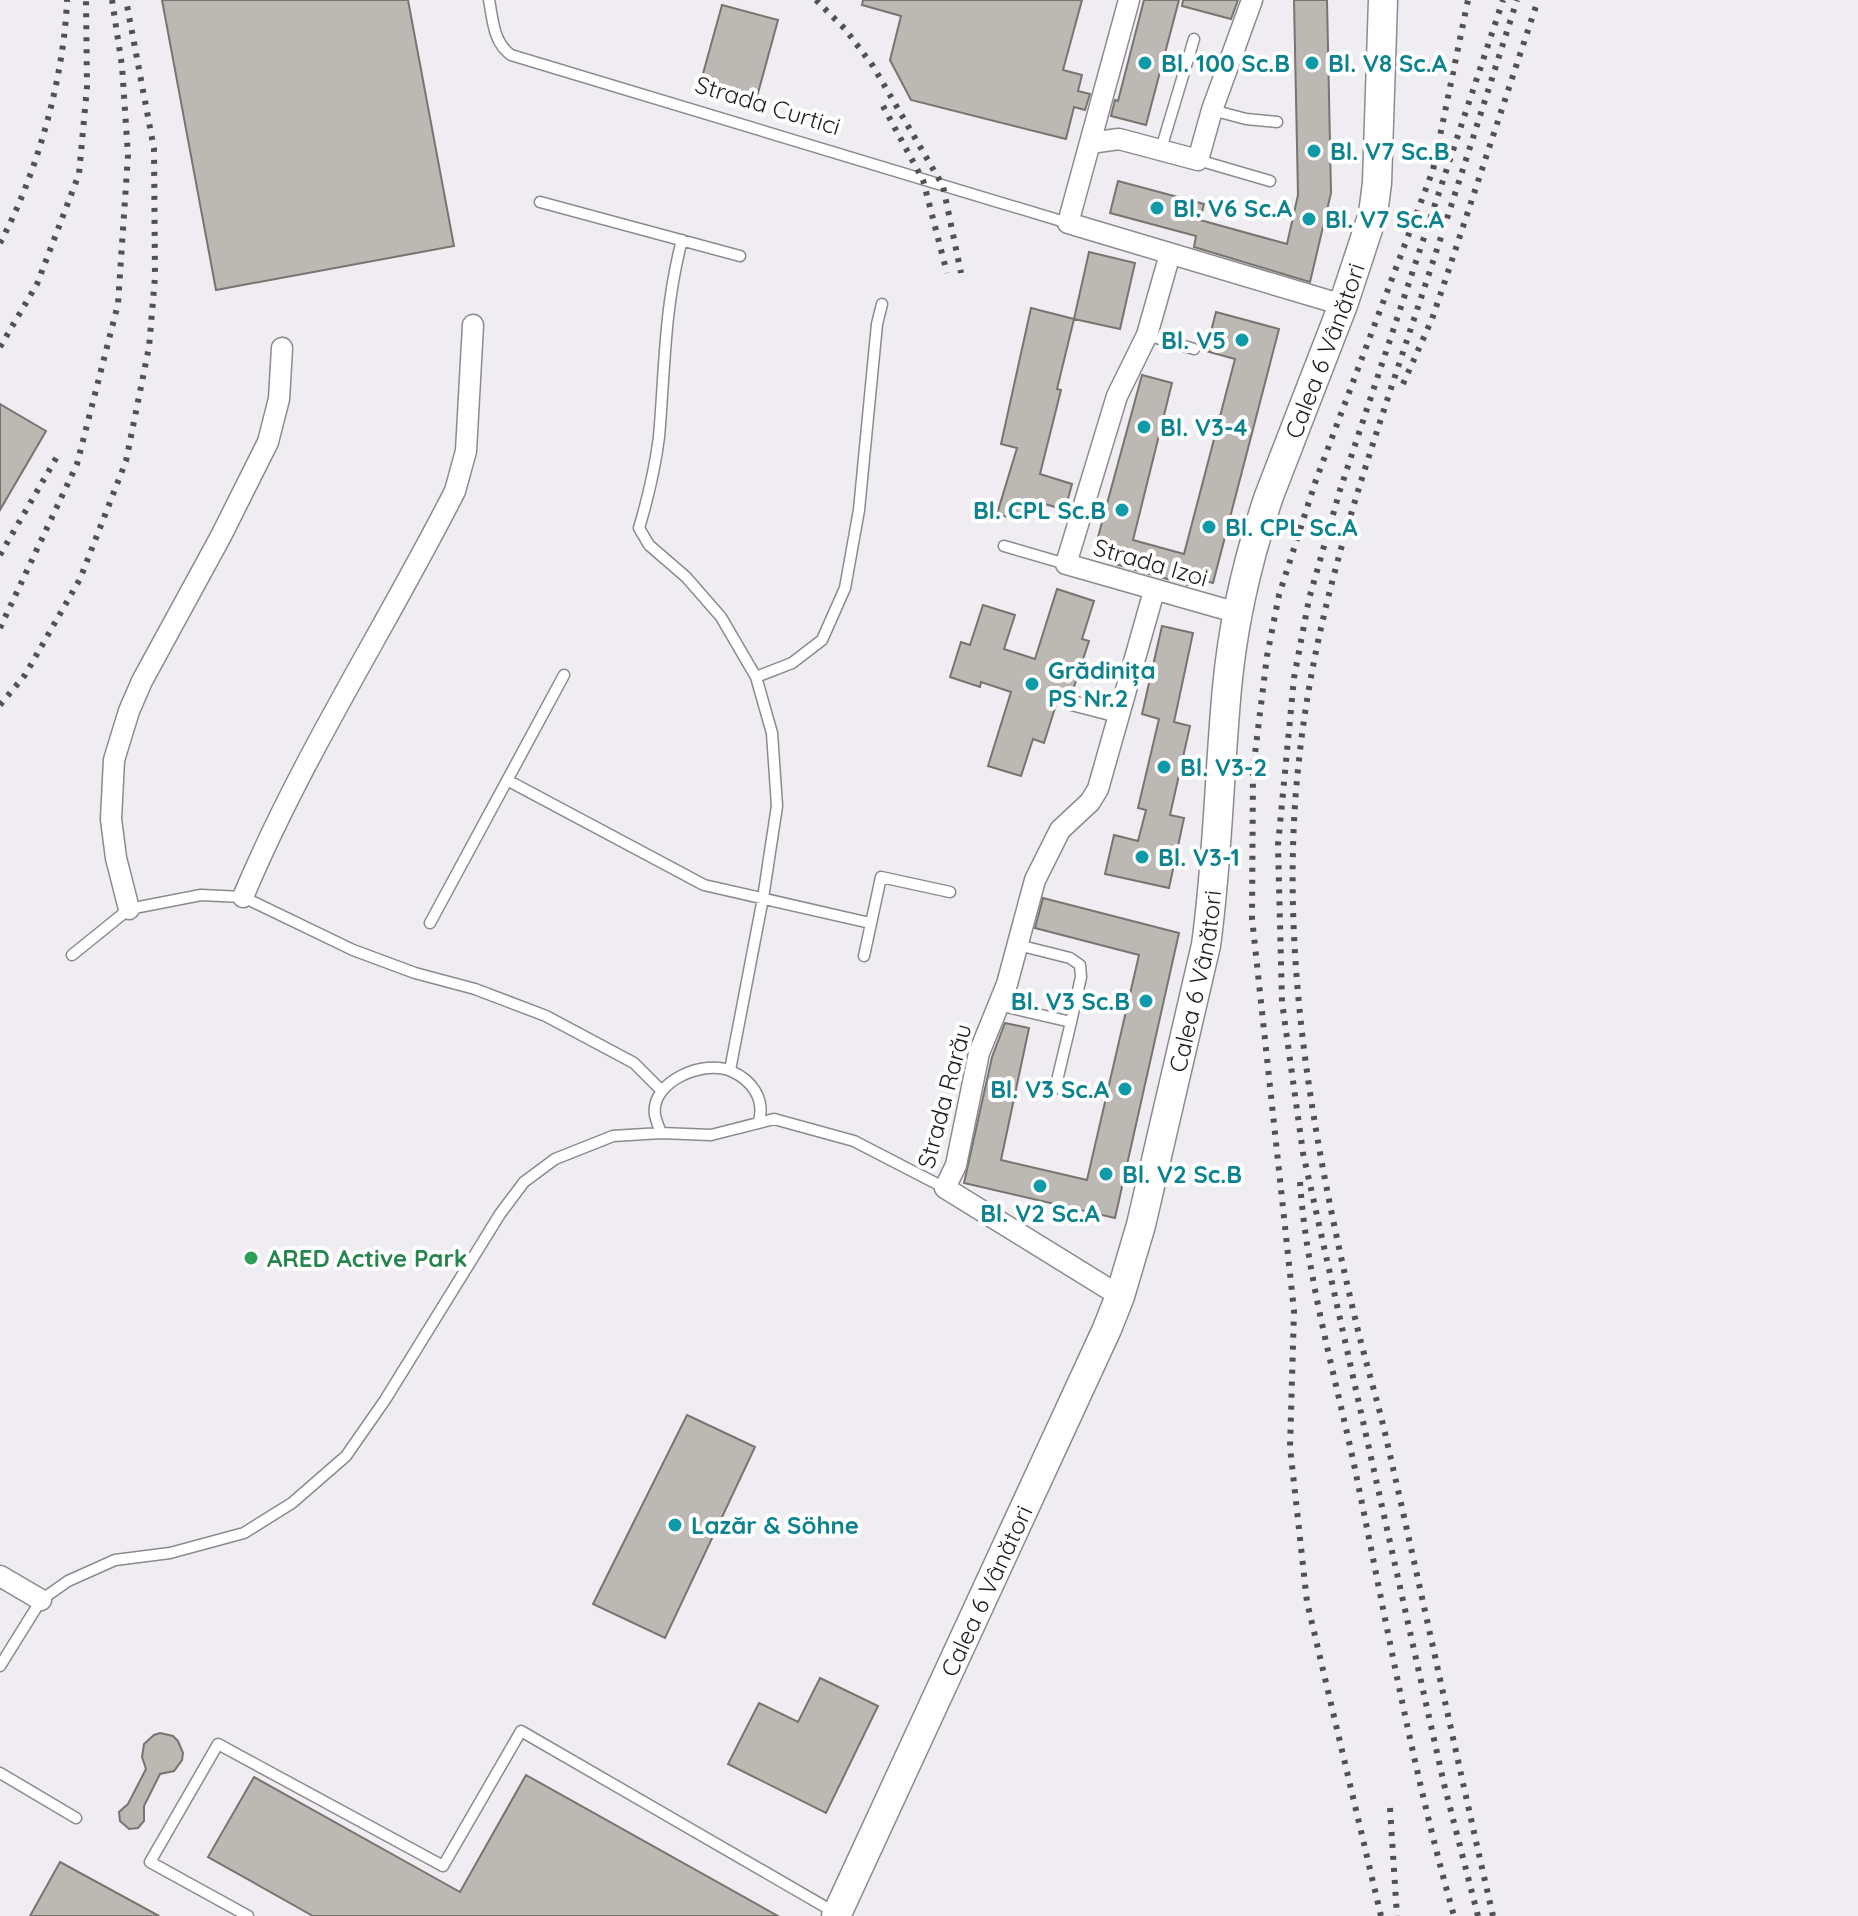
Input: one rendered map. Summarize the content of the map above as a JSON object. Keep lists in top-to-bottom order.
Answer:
{
  "streets": {
    "main road": ["Calea 6 Vânători"],
    "street": ["Strada Curtici", "Strada Izoi", "Strada Rarău"]
  },
  "crossings": [
    ["Strada Curtici", "Calea 6 Vânători"],
    ["Calea 6 Vânători", "Strada Izoi"],
    ["Calea 6 Vânători", "Strada Rarău"],
    ["Strada Izoi", "Strada Rarău"]
  ],
  "places": [
    "Bl. 100 Sc.B",
    "Bl. V8 Sc.A",
    "Bl. V7 Sc.B",
    "Bl. V6 Sc.A",
    "Bl. V7 Sc.A",
    "Bl. V5",
    "Bl. V3-4",
    "Bl. CPL Sc.B",
    "Bl. CPL Sc.A",
    "Grădinița PS Nr.2",
    "Bl. V3-2",
    "Bl. V3-1",
    "Bl. V3 Sc.B",
    "Bl. V3 Sc.A",
    "Bl. V2 Sc.B",
    "Bl. V2 Sc.A",
    "ARED Active Park",
    "Lazăr & Söhne"
  ]
}
